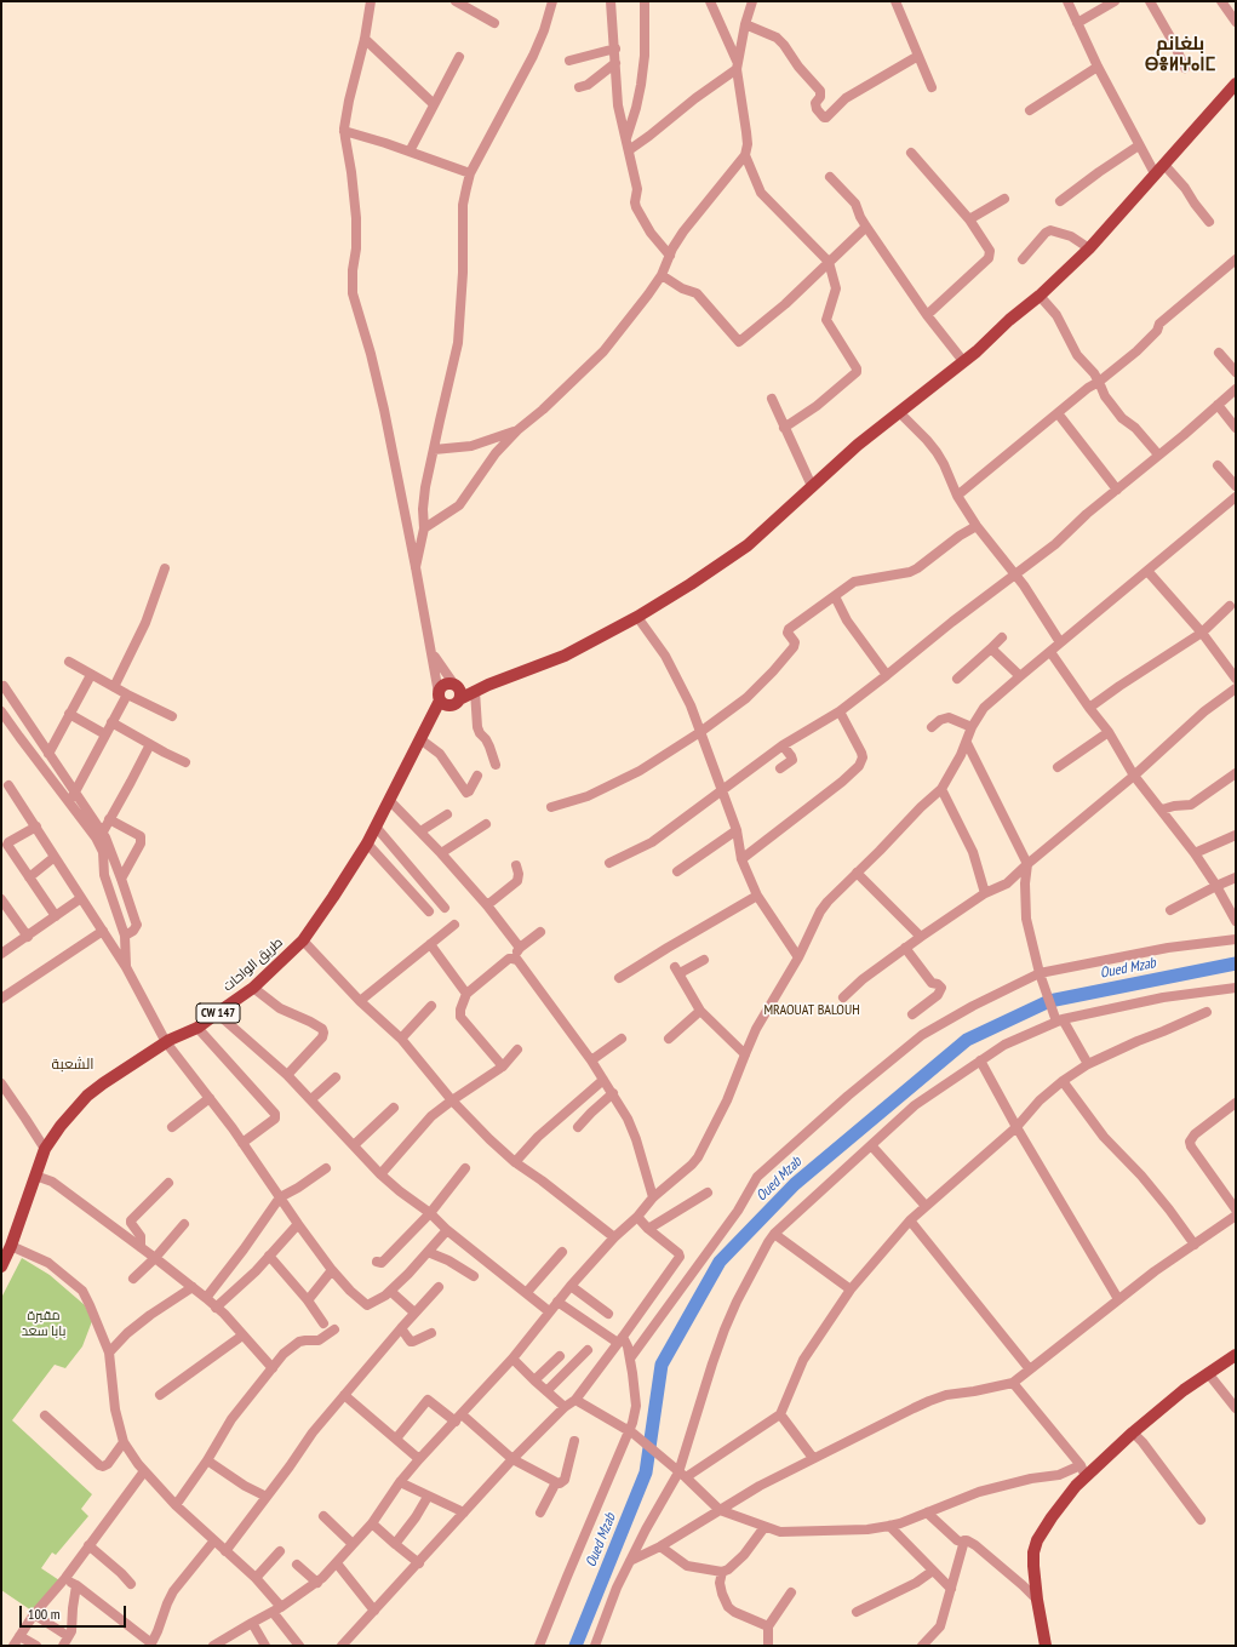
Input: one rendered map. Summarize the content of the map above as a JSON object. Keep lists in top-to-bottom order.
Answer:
{
  "streets": {
    "main road": ["طريق الواحات", "CW 147"]
  },
  "crossings": [
    ["طريق الواحات", "CW 147"]
  ],
  "districts": ["بلغانم ⴱⴻⵍⵖⴰⵏⵎ", "MRAOUAT BALOUH", "الشعبة"],
  "water": ["Oued Mzab"],
  "parks": ["مقبرة بابا سعد"],
  "scale_bar": "100 m"
}
